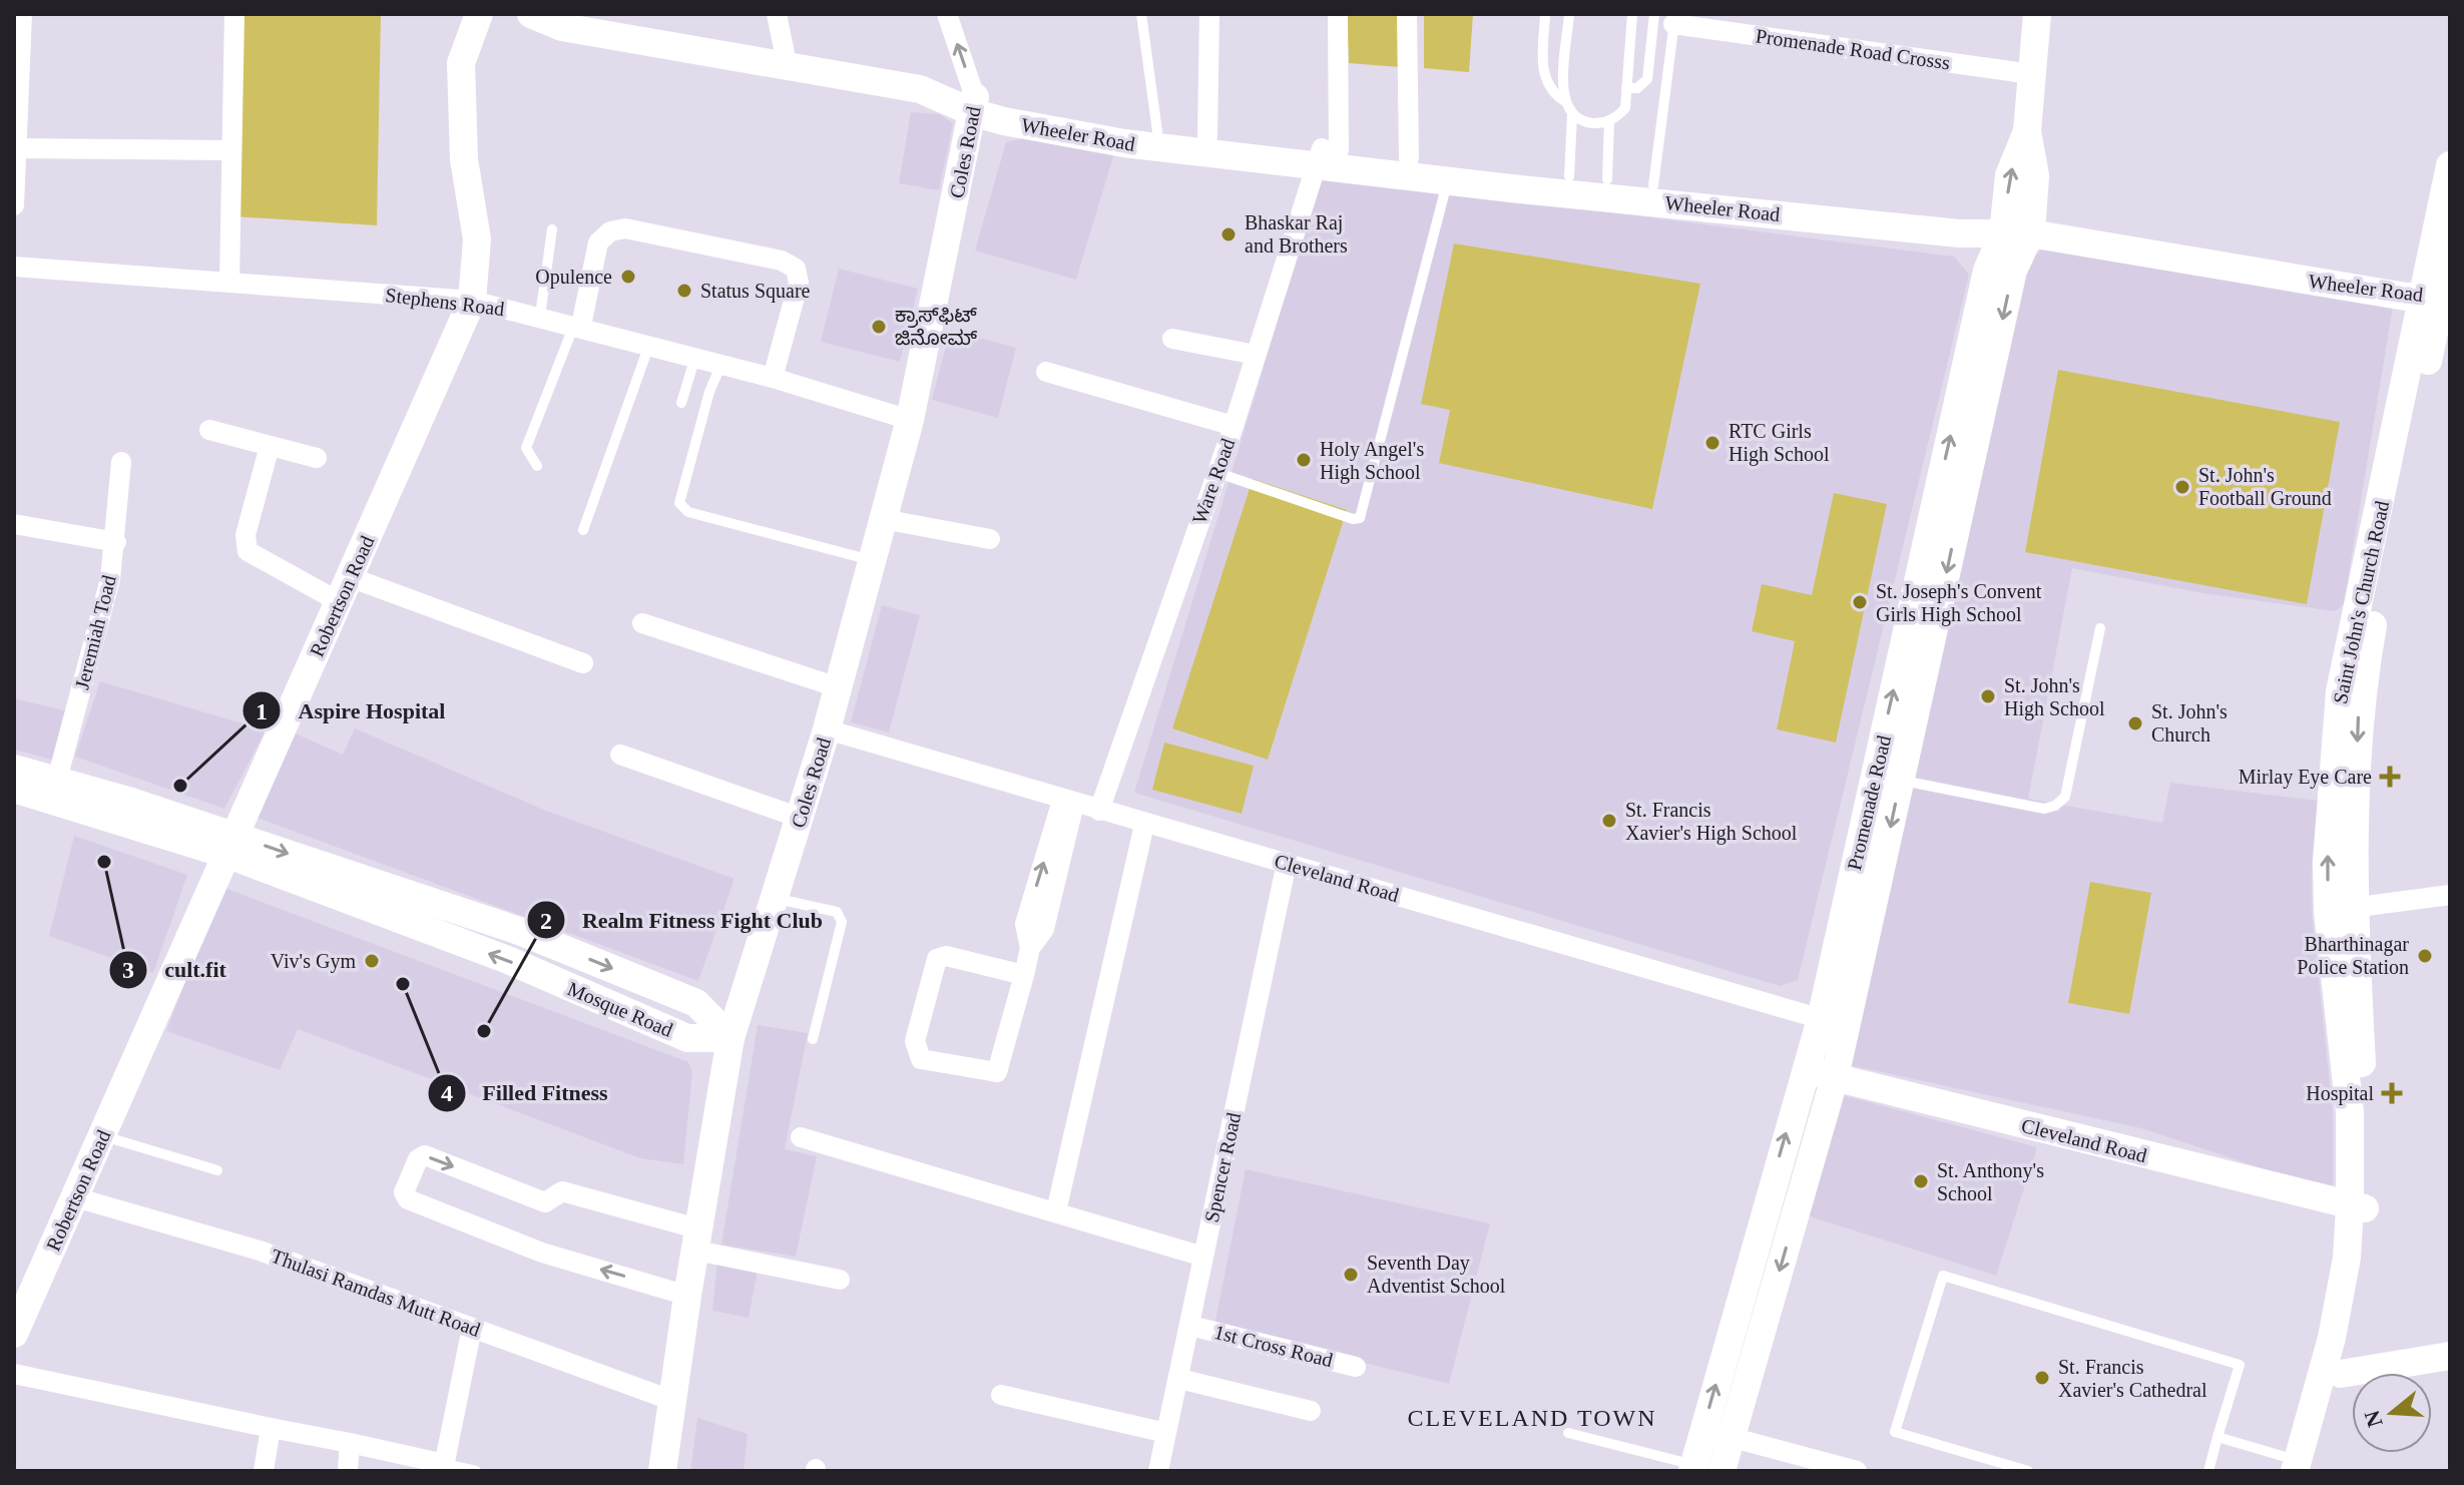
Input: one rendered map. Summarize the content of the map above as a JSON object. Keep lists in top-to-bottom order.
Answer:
{
  "streets": {
    "street": [
      "Promenade Road Crosss",
      "Wheeler Road",
      "Coles Road",
      "Stephens Road",
      "Ware Road",
      "Robertson Road",
      "Saint John's Church Road",
      "Jeremiah Toad",
      "Promenade Road",
      "Cleveland Road",
      "Mosque Road",
      "Spencer Road",
      "Thulasi Ramdas Mutt Road",
      "1st Cross Road"
    ]
  },
  "crossings": [
    ["Promenade Road Crosss", "Promenade Road"],
    ["Wheeler Road", "Coles Road"],
    ["Wheeler Road", "Ware Road"],
    ["Wheeler Road", "Saint John's Church Road"],
    ["Wheeler Road", "Promenade Road"],
    ["Coles Road", "Stephens Road"],
    ["Coles Road", "Cleveland Road"],
    ["Coles Road", "Mosque Road"],
    ["Coles Road", "Thulasi Ramdas Mutt Road"],
    ["Stephens Road", "Robertson Road"],
    ["Ware Road", "Cleveland Road"],
    ["Robertson Road", "Mosque Road"],
    ["Robertson Road", "Thulasi Ramdas Mutt Road"],
    ["Saint John's Church Road", "Cleveland Road"],
    ["Jeremiah Toad", "Mosque Road"],
    ["Promenade Road", "Cleveland Road"],
    ["Cleveland Road", "Spencer Road"],
    ["Spencer Road", "1st Cross Road"]
  ],
  "districts": ["CLEVELAND TOWN"],
  "places": {
    "other": [
      "Bhaskar Raj and Brothers",
      "Opulence",
      "Status Square",
      "ಕ್ರಾಸ್‌ಫಿಟ್ ಜಿನೋಮ್",
      "RTC Girls High School",
      "Holy Angel's High School",
      "St. John's Football Ground",
      "St. Joseph's Convent Girls High School",
      "St. John's High School",
      "St. John's Church",
      "Aspire Hospital",
      "St. Francis Xavier's High School",
      "cult.fit",
      "Bharthinagar Police Station",
      "Viv's Gym",
      "Filled Fitness",
      "Realm Fitness Fight Club",
      "St. Anthony's School",
      "Seventh Day Adventist School",
      "St. Francis Xavier's Cathedral"
    ],
    "health": ["Mirlay Eye Care", "Hospital"]
  },
  "north": "left"
}
